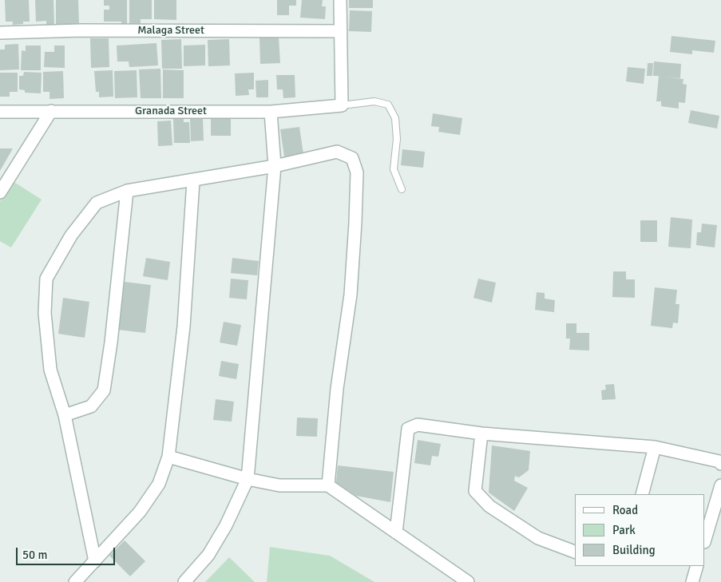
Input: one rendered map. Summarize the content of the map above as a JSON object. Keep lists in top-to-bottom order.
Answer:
{
  "streets": {
    "street": ["Malaga Street", "Granada Street"]
  },
  "legend": ["Road", "Park", "Building"],
  "scale_bar": "50 m"
}
